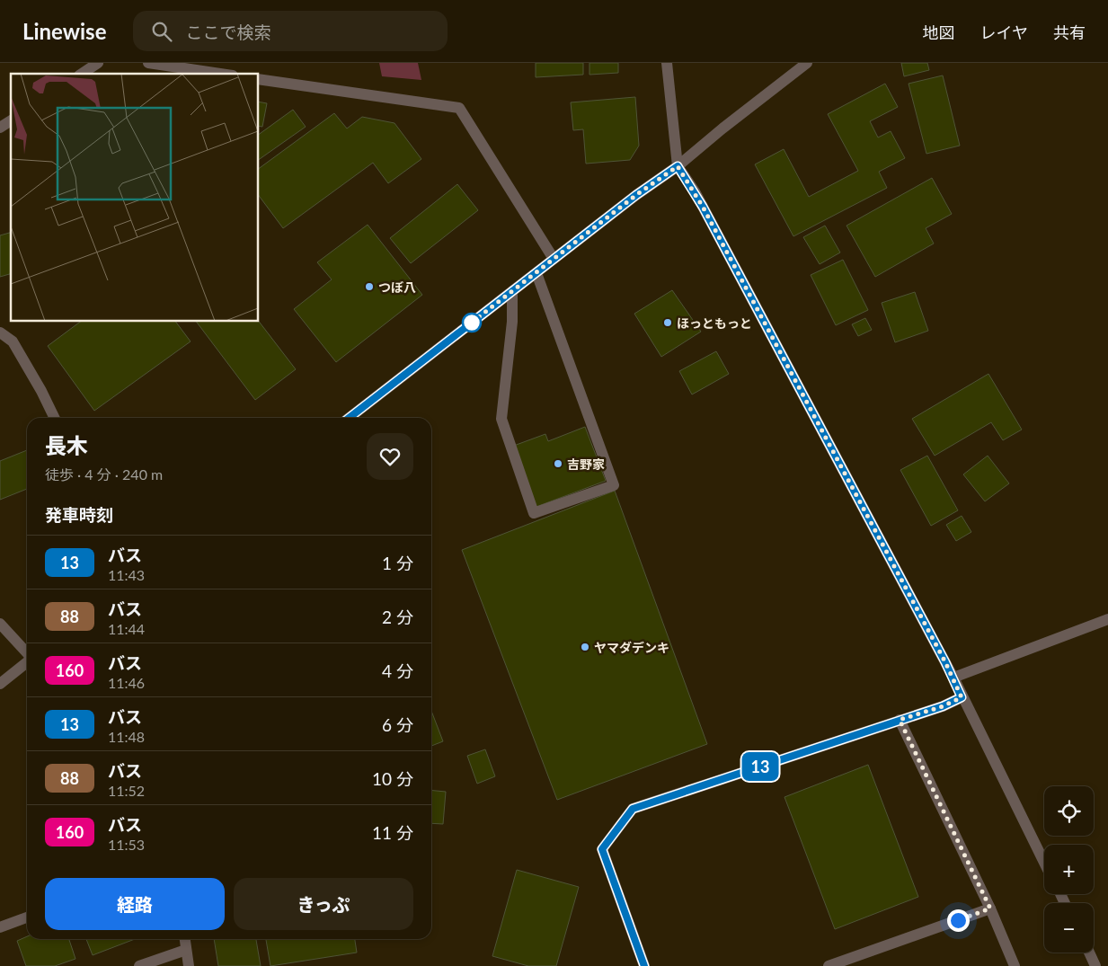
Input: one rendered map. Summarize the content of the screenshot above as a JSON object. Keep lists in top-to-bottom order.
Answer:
{
  "places": [
    "つぼ八",
    "ほっともっと",
    "吉野家",
    "ヤマダデンキ"
  ],
  "lines": ["bus line 13"],
  "page": {
    "header": "Linewise",
    "search": "ここで検索",
    "nav": ["地図", "レイヤ", "共有"],
    "on_map": "13",
    "heading": [
      ["長木", "徒歩 · 4 分 · 240 m"],
      "発車時刻"
    ],
    "list": [
      {
        "mark": "13",
        "name": "バス",
        "note": "11:43",
        "value": "1 分"
      },
      {
        "mark": "88",
        "name": "バス",
        "note": "11:44",
        "value": "2 分"
      },
      {
        "mark": "160",
        "name": "バス",
        "note": "11:46",
        "value": "4 分"
      },
      {
        "mark": "13",
        "name": "バス",
        "note": "11:48",
        "value": "6 分"
      },
      {
        "mark": "88",
        "name": "バス",
        "note": "11:52",
        "value": "10 分"
      },
      {
        "mark": "160",
        "name": "バス",
        "note": "11:53",
        "value": "11 分"
      }
    ],
    "map_buttons": ["+", "−"],
    "buttons": ["経路", "きっぷ"]
  }
}
